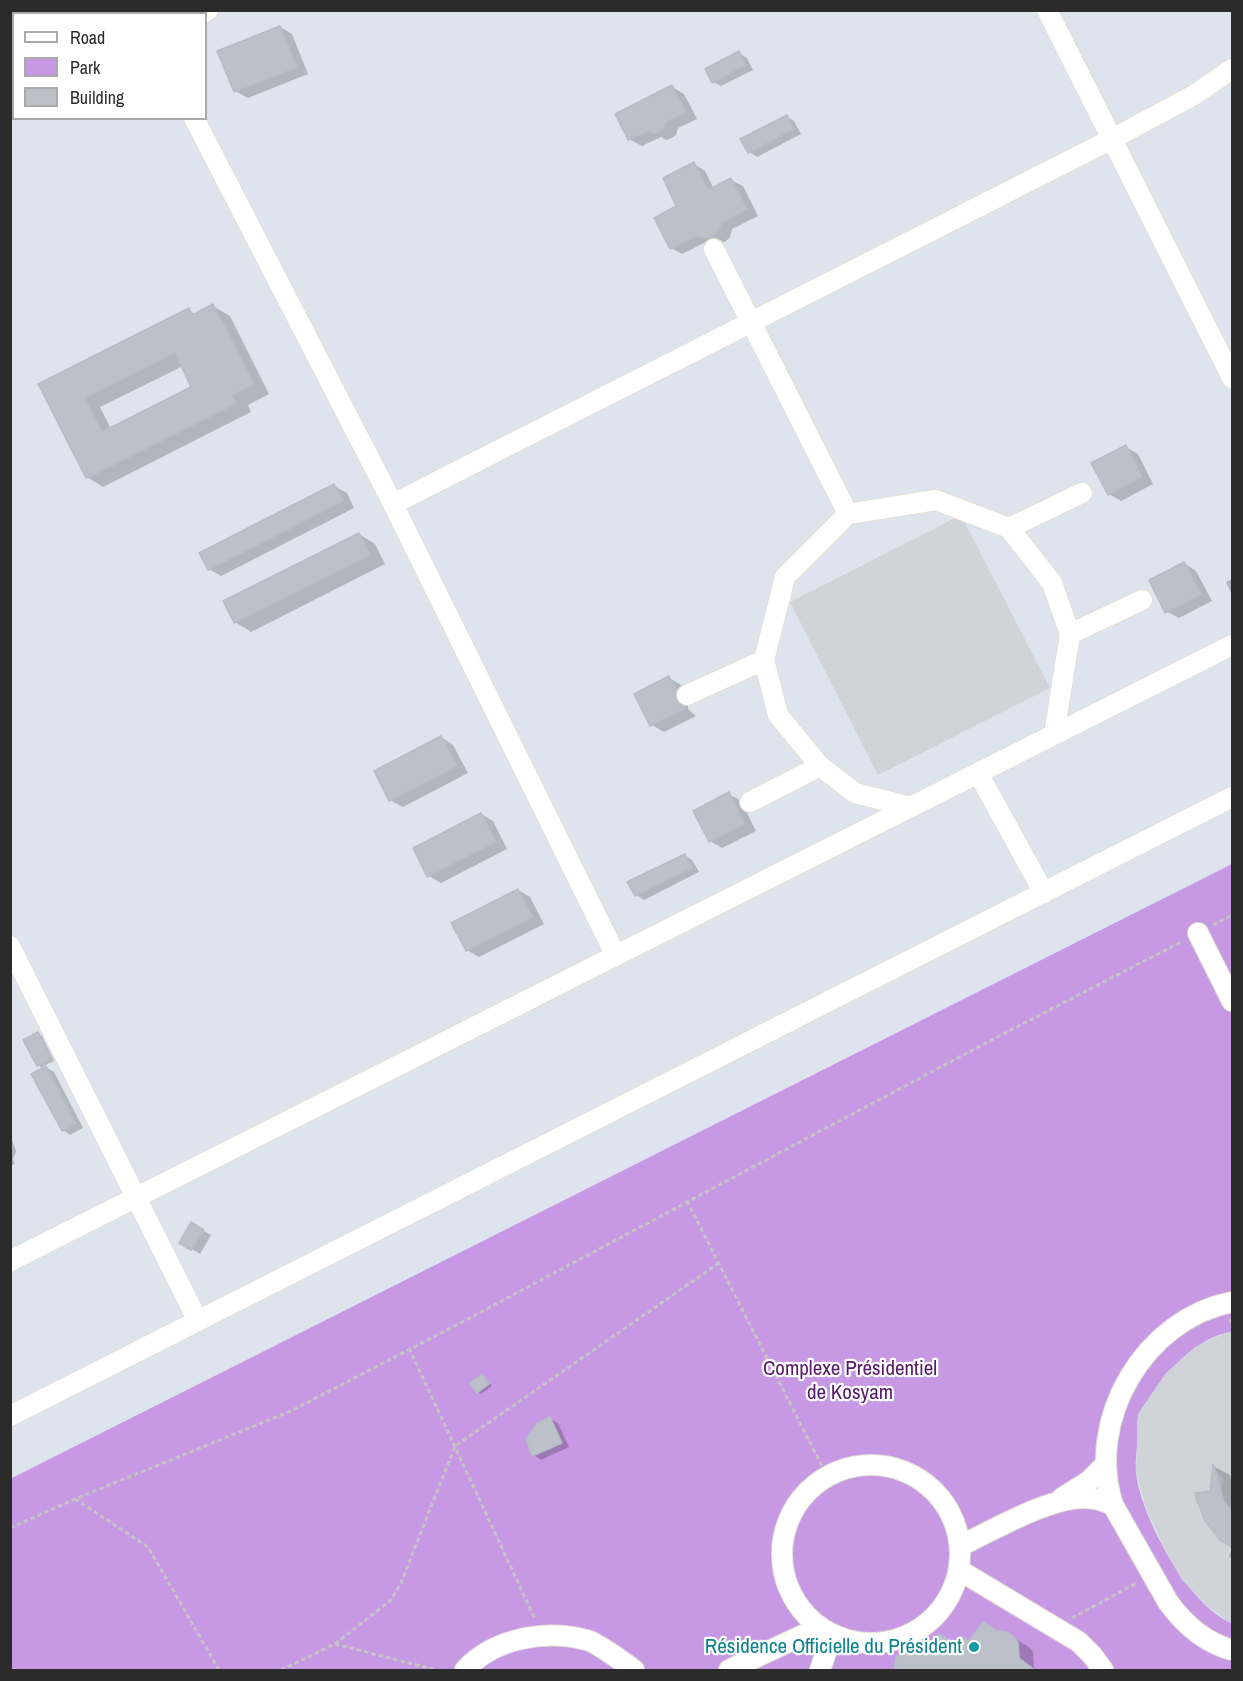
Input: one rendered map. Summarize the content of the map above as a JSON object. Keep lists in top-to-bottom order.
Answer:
{
  "parks": ["Complexe Présidentiel de Kosyam"],
  "places": ["Résidence Officielle du Président"],
  "legend": ["Road", "Park", "Building"]
}
